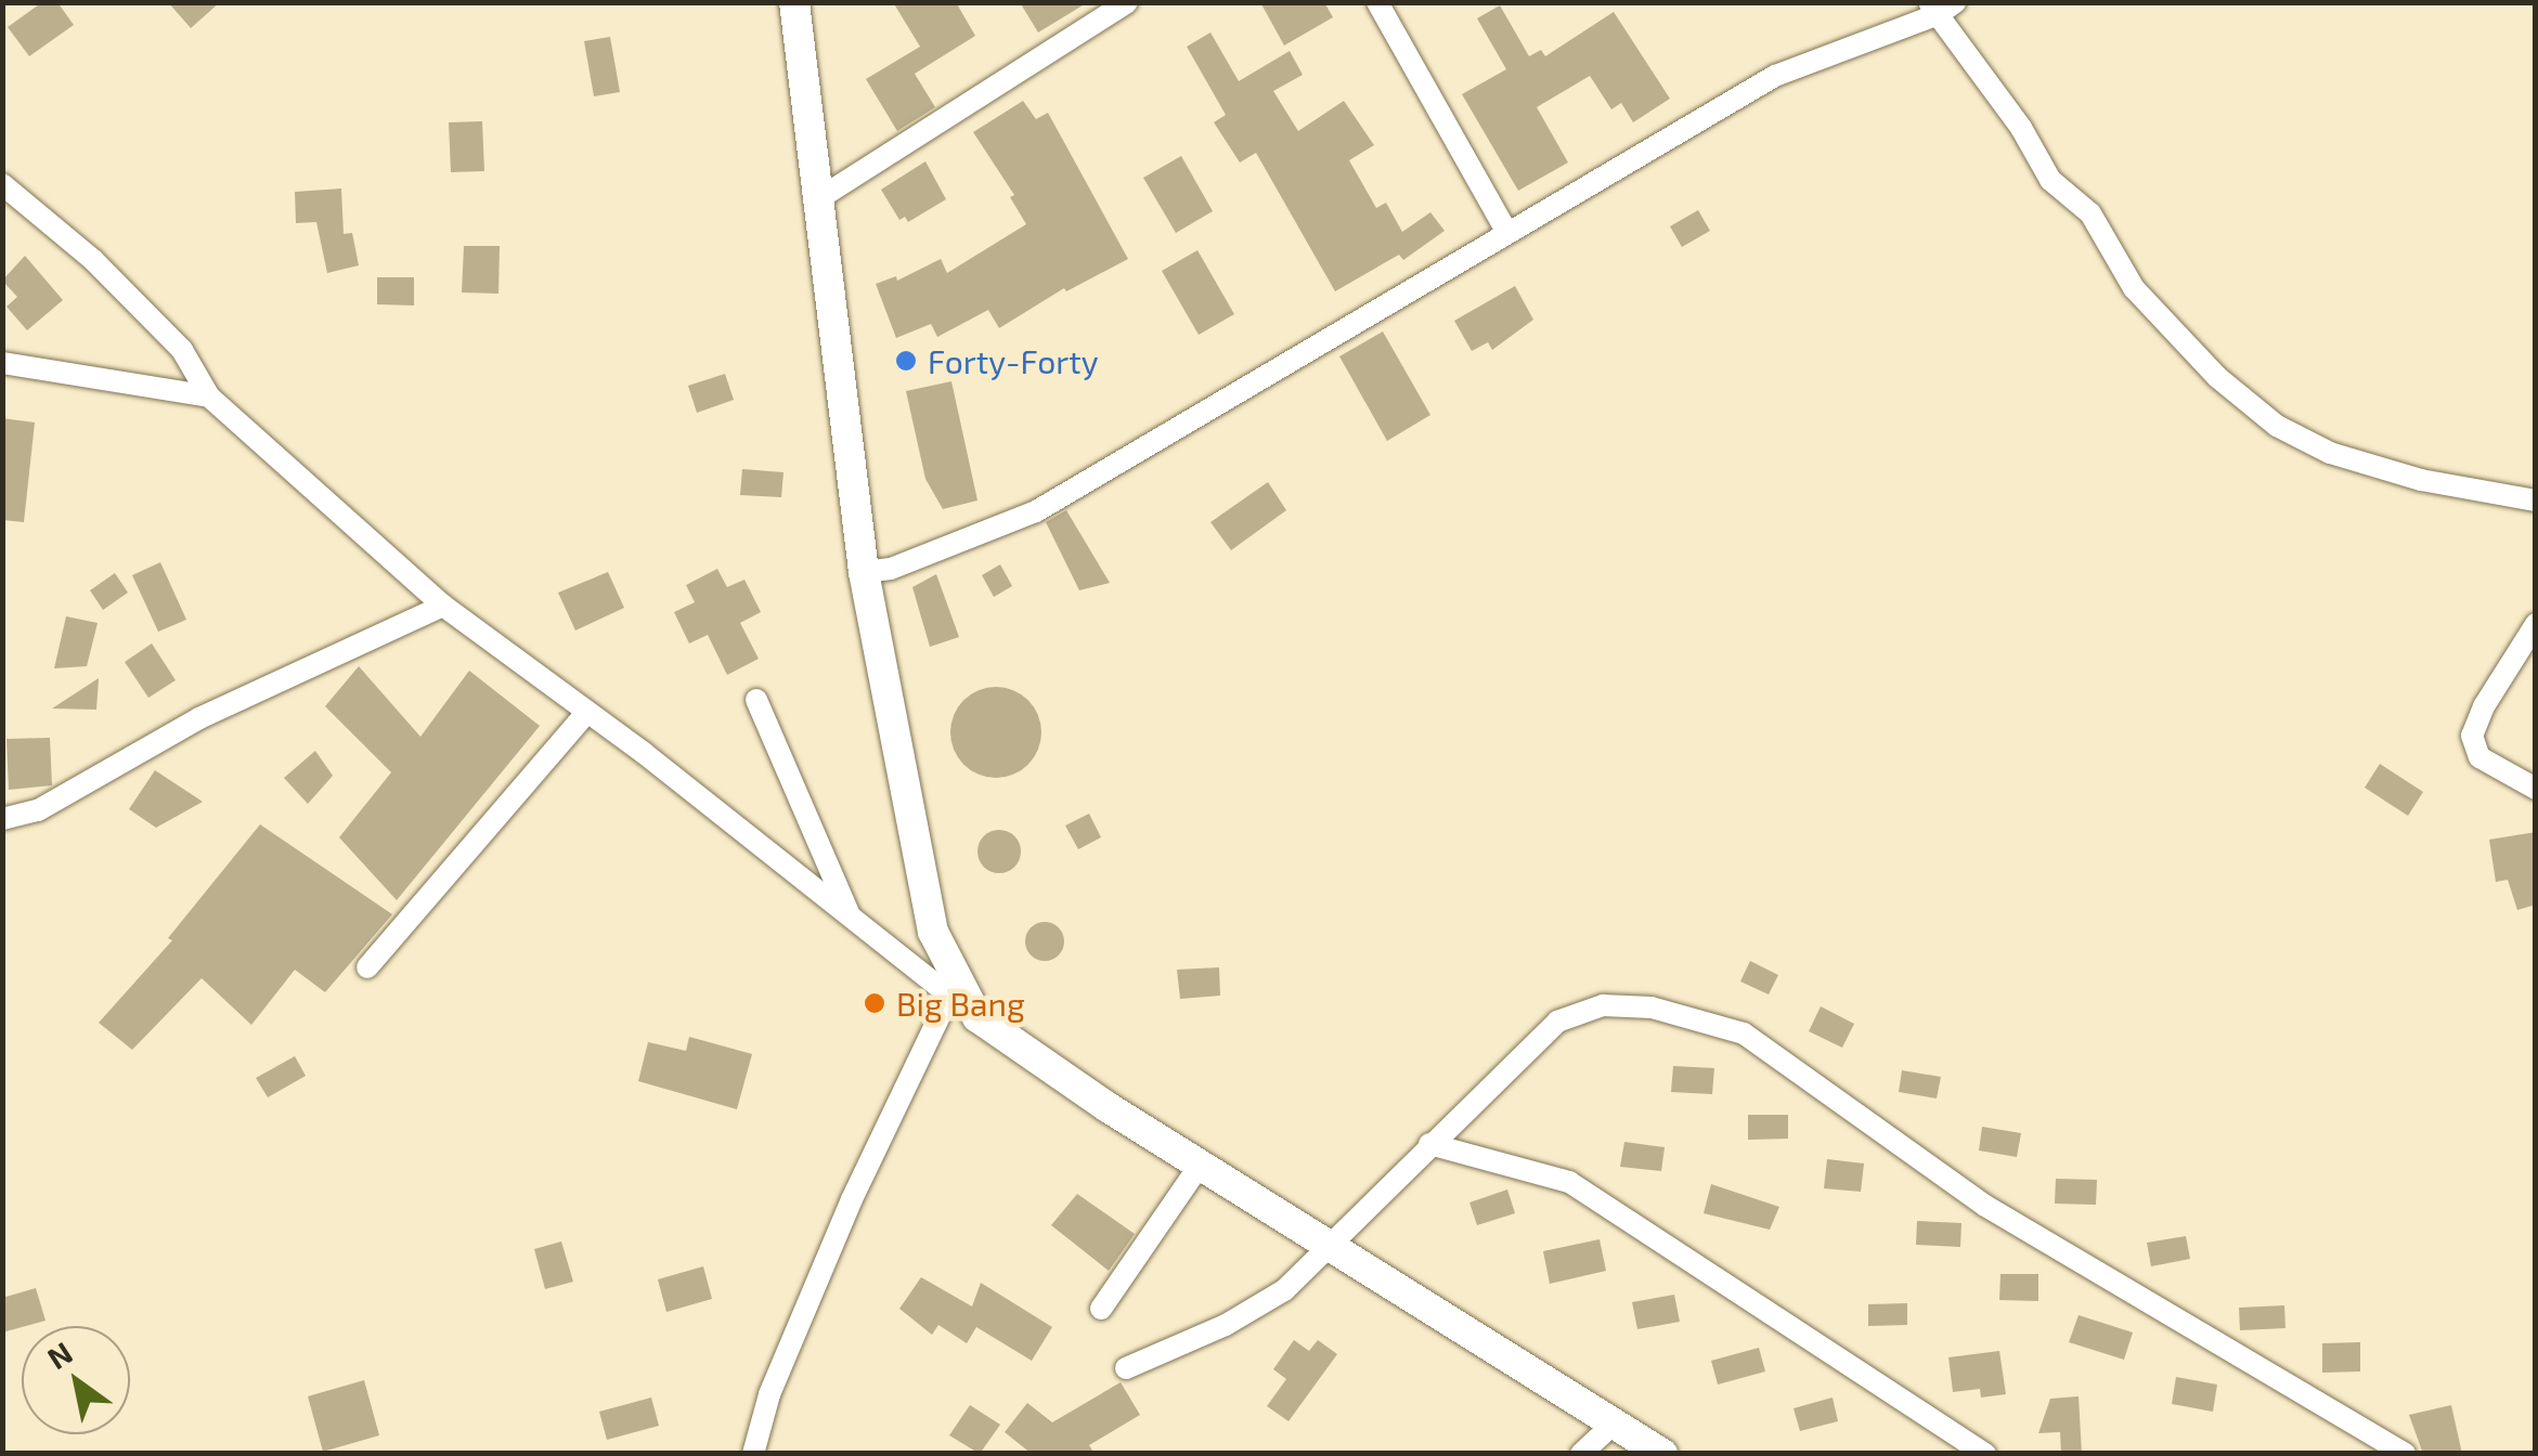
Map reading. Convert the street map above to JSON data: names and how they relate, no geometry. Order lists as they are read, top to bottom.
{
  "places": ["Forty-Forty", "Big Bang"],
  "north": "top left"
}
